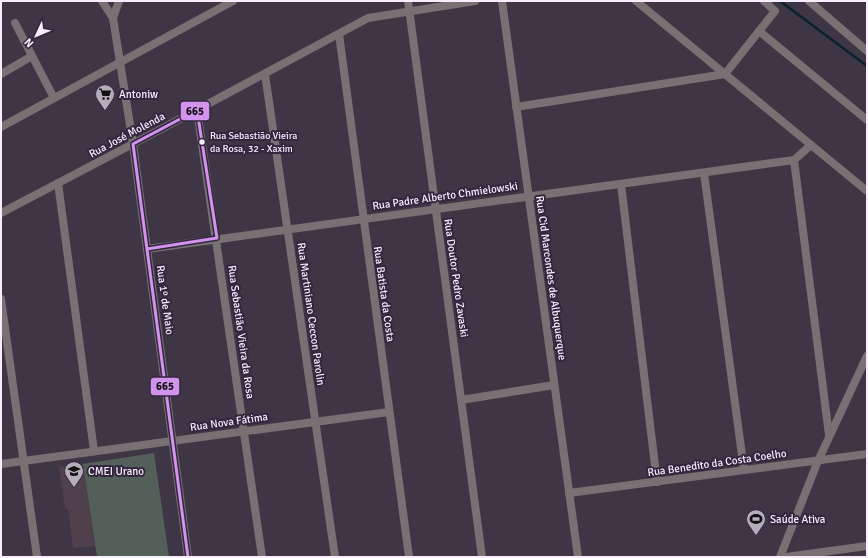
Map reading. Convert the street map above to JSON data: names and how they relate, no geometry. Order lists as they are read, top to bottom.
{
  "streets": {
    "street": [
      "Rua José Molenda",
      "Rua Padre Alberto Chmielowski",
      "Rua Doutor Pedro Zavaski",
      "Rua Cid Marcondes de Albuquerque",
      "Rua Batista da Costa",
      "Rua 1º de Maio",
      "Rua Martiniano Ceccon Parolin",
      "Rua Sebastião Vieira da Rosa",
      "Rua Nova Fátima",
      "Rua Benedito da Costa Coelho"
    ]
  },
  "crossings": [
    ["Rua José Molenda", "Rua Doutor Pedro Zavaski"],
    ["Rua José Molenda", "Rua Batista da Costa"],
    ["Rua José Molenda", "Rua 1º de Maio"],
    ["Rua José Molenda", "Rua Martiniano Ceccon Parolin"],
    ["Rua José Molenda", "Rua Sebastião Vieira da Rosa"],
    ["Rua Padre Alberto Chmielowski", "Rua Doutor Pedro Zavaski"],
    ["Rua Padre Alberto Chmielowski", "Rua Cid Marcondes de Albuquerque"],
    ["Rua Padre Alberto Chmielowski", "Rua Batista da Costa"],
    ["Rua Padre Alberto Chmielowski", "Rua 1º de Maio"],
    ["Rua Padre Alberto Chmielowski", "Rua Martiniano Ceccon Parolin"],
    ["Rua Padre Alberto Chmielowski", "Rua Sebastião Vieira da Rosa"],
    ["Rua Cid Marcondes de Albuquerque", "Rua Benedito da Costa Coelho"],
    ["Rua Batista da Costa", "Rua Nova Fátima"],
    ["Rua 1º de Maio", "Rua Nova Fátima"],
    ["Rua Martiniano Ceccon Parolin", "Rua Nova Fátima"],
    ["Rua Sebastião Vieira da Rosa", "Rua Nova Fátima"]
  ],
  "places": {
    "supermarket": ["Antoniw"],
    "other": ["Rua Sebastião Vieira da Rosa, 32 - Xaxim"],
    "school or university": ["CMEI Urano"],
    "sports": ["Saúde Ativa"]
  },
  "lines": ["transit line 665"],
  "north": "bottom left"
}
